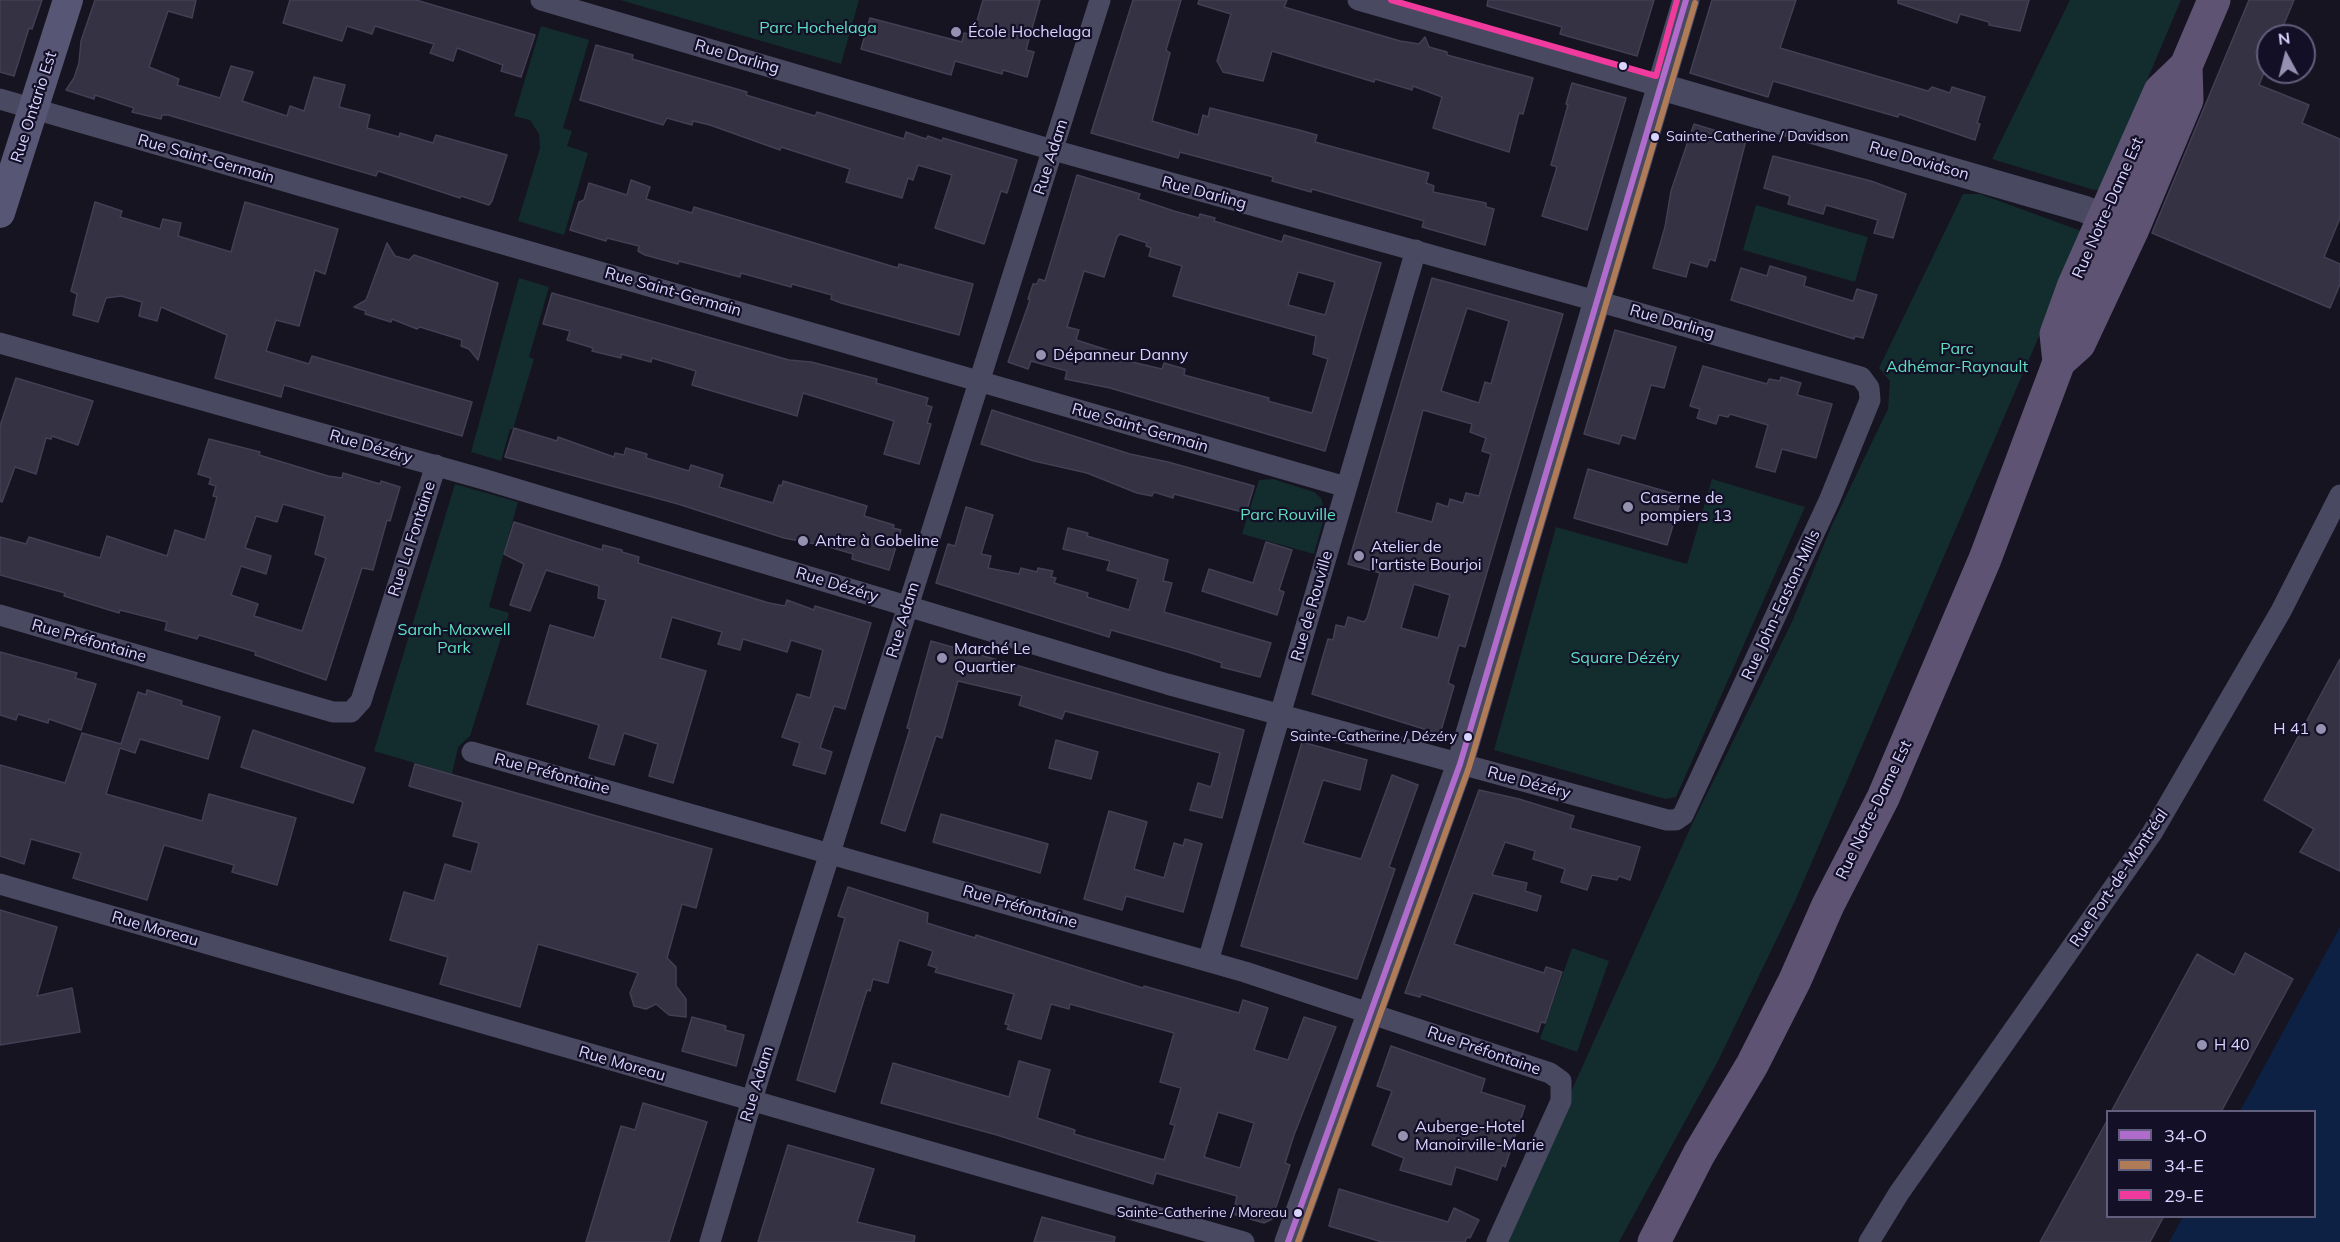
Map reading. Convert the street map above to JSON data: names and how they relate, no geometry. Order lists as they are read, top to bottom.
{
  "streets": {
    "main road": ["Rue Ontario Est", "Rue Notre-Dame Est"],
    "street": [
      "Rue Darling",
      "Rue Adam",
      "Rue Saint-Germain",
      "Rue Davidson",
      "Rue Dézéry",
      "Rue La Fontaine",
      "Rue John-Easton-Mills",
      "Rue de Rouville",
      "Rue Préfontaine",
      "Rue Port-de-Montréal",
      "Rue Moreau"
    ]
  },
  "crossings": [
    ["Rue Darling", "Rue Adam"],
    ["Rue Darling", "Rue John-Easton-Mills"],
    ["Rue Darling", "Rue de Rouville"],
    ["Rue Ontario Est", "Rue Saint-Germain"],
    ["Rue Adam", "Rue Saint-Germain"],
    ["Rue Adam", "Rue Dézéry"],
    ["Rue Adam", "Rue Préfontaine"],
    ["Rue Adam", "Rue Moreau"],
    ["Rue Saint-Germain", "Rue de Rouville"],
    ["Rue Davidson", "Rue Notre-Dame Est"],
    ["Rue Dézéry", "Rue La Fontaine"],
    ["Rue Dézéry", "Rue John-Easton-Mills"],
    ["Rue Dézéry", "Rue de Rouville"],
    ["Rue La Fontaine", "Rue Préfontaine"],
    ["Rue de Rouville", "Rue Préfontaine"]
  ],
  "parks": [
    "Parc Hochelaga",
    "Parc Adhémar-Raynault",
    "Parc Rouville",
    "Sarah-Maxwell Park",
    "Square Dézéry"
  ],
  "places": [
    "École Hochelaga",
    "Sainte-Catherine / Davidson",
    "Dépanneur Danny",
    "Caserne de pompiers 13",
    "Antre à Gobeline",
    "Atelier de l'artiste Bourjoi",
    "Marché Le Quartier",
    "H 41",
    "Sainte-Catherine / Dézéry",
    "H 40",
    "Auberge-Hotel Manoirville-Marie",
    "Sainte-Catherine / Moreau"
  ],
  "lines": ["transit line 34-O", "transit line 29-E", "transit line 34-E"],
  "legend": ["34-O", "34-E", "29-E"],
  "north": "top"
}
